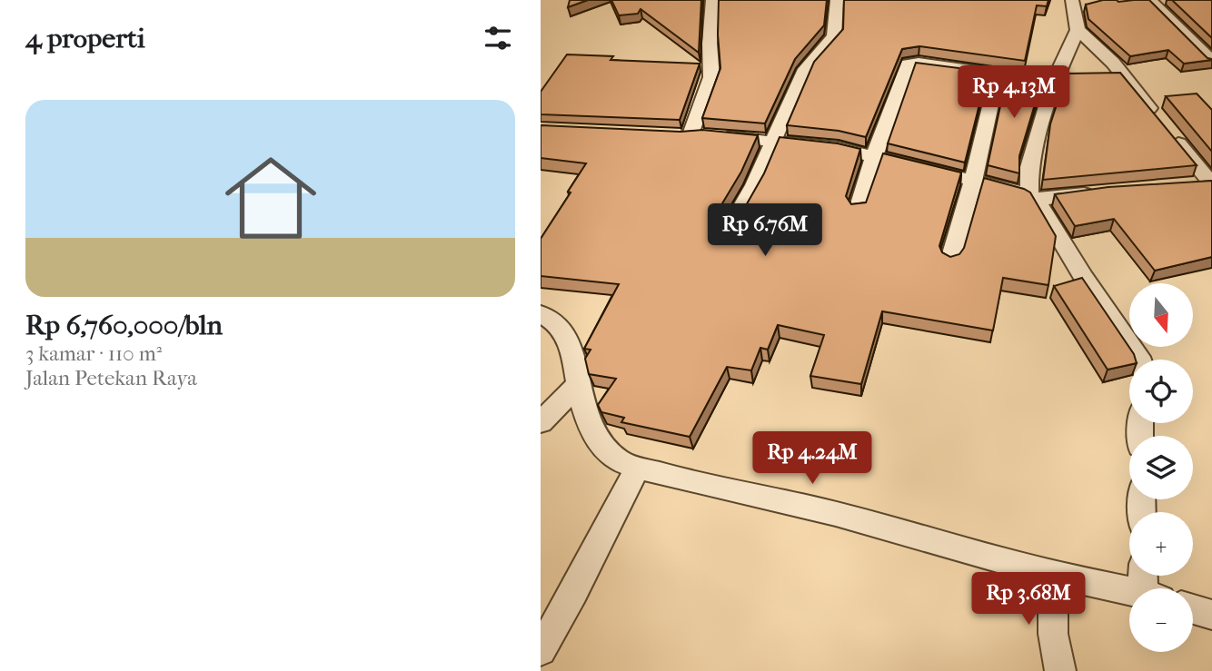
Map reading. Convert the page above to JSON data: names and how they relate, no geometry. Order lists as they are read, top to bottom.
{
  "north": "bottom",
  "page": {
    "heading": "4 properti",
    "price": [
      "Rp 4.13M",
      "Rp 6.76M",
      "Rp 4.24M",
      "Rp 3.68M"
    ],
    "list": [
      {
        "name": "Rp 6,760,000/bln",
        "note": "3 kamar · 110 m² · Jalan Petekan Raya"
      }
    ],
    "map_buttons": ["+", "−"]
  }
}
